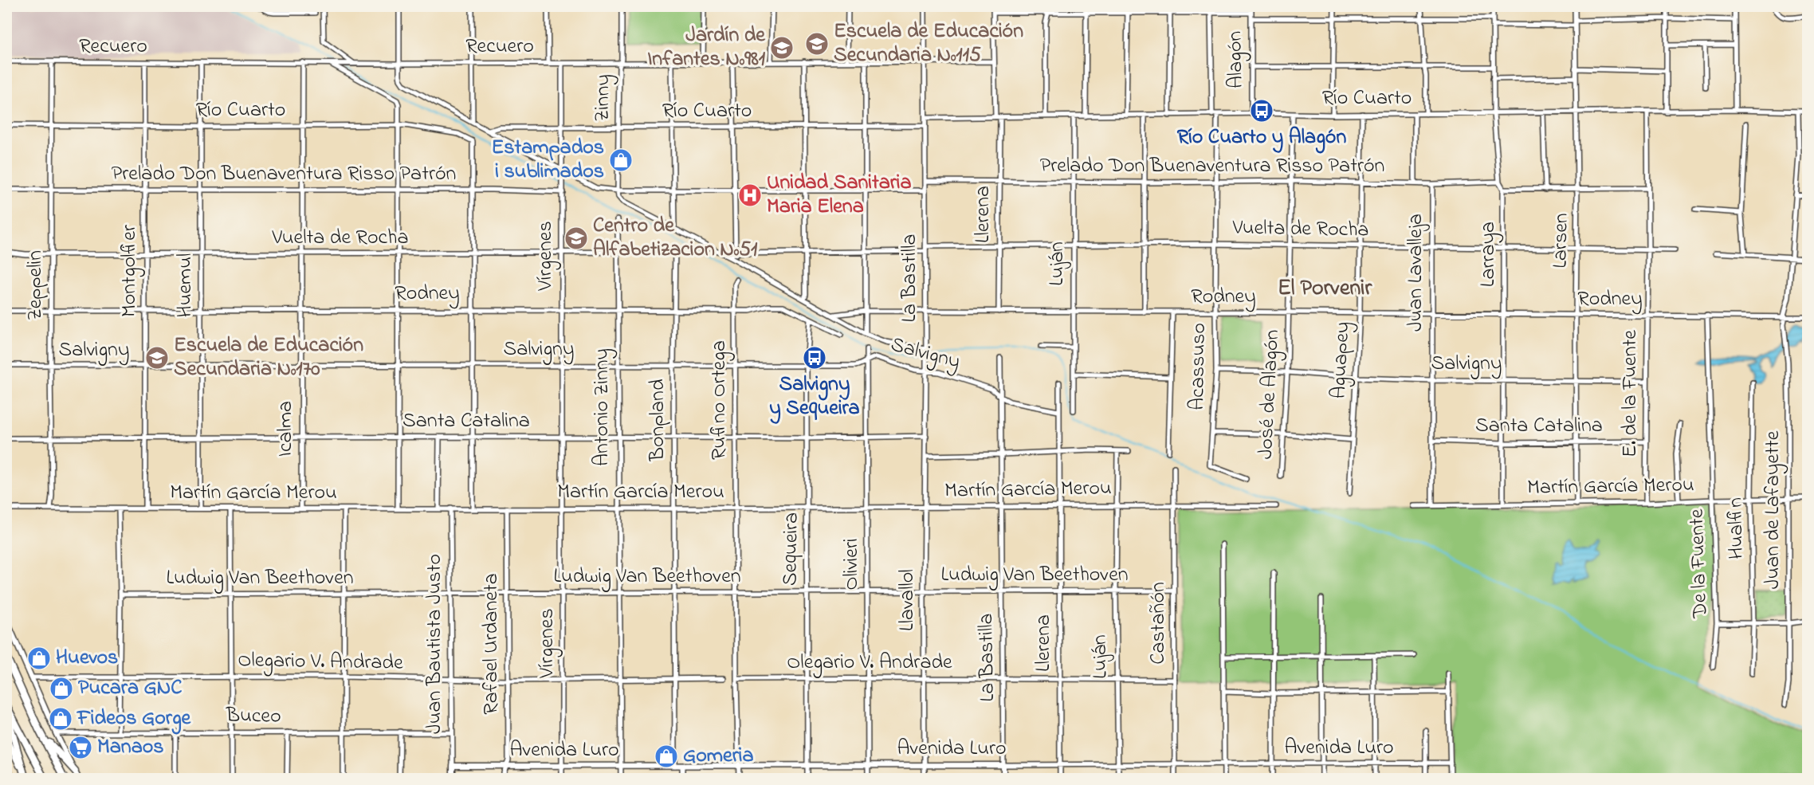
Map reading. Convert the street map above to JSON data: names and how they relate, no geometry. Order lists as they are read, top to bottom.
{
  "streets": {
    "street": [
      "Recuero",
      "Alagón",
      "Zinny",
      "Río Cuarto",
      "Prelado Don Buenaventura Risso Patrón",
      "Llerena",
      "Vuelta de Rocha",
      "Larsen",
      "Larraya",
      "Vírgenes",
      "Luján",
      "Montgolfier",
      "Juan Lavalleja",
      "La Bastilla",
      "Zeppelin",
      "Huemul",
      "Rodney",
      "Salvigny",
      "Aguapey",
      "Acassuso",
      "E. de la Fuente",
      "José de Alagón",
      "Rufino Ortega",
      "Antonio Zinny",
      "Bonpland",
      "Santa Catalina",
      "Icalma",
      "Martín García Merou",
      "Juan de Lafayette",
      "Hualfin",
      "Sequeira",
      "De la Fuente",
      "Olivieri",
      "Ludwig Van Beethoven",
      "Llavallol",
      "Castañón",
      "Juan Bautista Justo",
      "Rafael Urdaneta",
      "Olegario V. Andrade",
      "Buceo",
      "Avenida Luro"
    ]
  },
  "crossings": [
    ["Recuero", "Zinny"],
    ["Recuero", "Llerena"],
    ["Recuero", "Montgolfier"],
    ["Recuero", "La Bastilla"],
    ["Recuero", "Zeppelin"],
    ["Recuero", "Huemul"],
    ["Recuero", "Icalma"],
    ["Alagón", "Río Cuarto"],
    ["Zinny", "Río Cuarto"],
    ["Río Cuarto", "Prelado Don Buenaventura Risso Patrón"],
    ["Río Cuarto", "Llerena"],
    ["Río Cuarto", "Larsen"],
    ["Río Cuarto", "Larraya"],
    ["Río Cuarto", "Luján"],
    ["Río Cuarto", "Montgolfier"],
    ["Río Cuarto", "La Bastilla"],
    ["Río Cuarto", "Zeppelin"],
    ["Río Cuarto", "Huemul"],
    ["Río Cuarto", "Aguapey"],
    ["Río Cuarto", "Acassuso"],
    ["Río Cuarto", "E. de la Fuente"],
    ["Río Cuarto", "José de Alagón"],
    ["Río Cuarto", "Icalma"],
    ["Río Cuarto", "Juan de Lafayette"],
    ["Prelado Don Buenaventura Risso Patrón", "Llerena"],
    ["Prelado Don Buenaventura Risso Patrón", "Larraya"],
    ["Prelado Don Buenaventura Risso Patrón", "Vírgenes"],
    ["Prelado Don Buenaventura Risso Patrón", "Luján"],
    ["Prelado Don Buenaventura Risso Patrón", "Montgolfier"],
    ["Prelado Don Buenaventura Risso Patrón", "Juan Lavalleja"],
    ["Prelado Don Buenaventura Risso Patrón", "La Bastilla"],
    ["Prelado Don Buenaventura Risso Patrón", "Zeppelin"],
    ["Prelado Don Buenaventura Risso Patrón", "Huemul"],
    ["Prelado Don Buenaventura Risso Patrón", "Aguapey"],
    ["Prelado Don Buenaventura Risso Patrón", "Acassuso"],
    ["Prelado Don Buenaventura Risso Patrón", "José de Alagón"],
    ["Prelado Don Buenaventura Risso Patrón", "Icalma"],
    ["Llerena", "Vuelta de Rocha"],
    ["Llerena", "Rodney"],
    ["Llerena", "Martín García Merou"],
    ["Llerena", "Ludwig Van Beethoven"],
    ["Llerena", "Olegario V. Andrade"],
    ["Llerena", "Avenida Luro"],
    ["Vuelta de Rocha", "Larsen"],
    ["Vuelta de Rocha", "Larraya"],
    ["Vuelta de Rocha", "Vírgenes"],
    ["Vuelta de Rocha", "Luján"],
    ["Vuelta de Rocha", "Montgolfier"],
    ["Vuelta de Rocha", "Juan Lavalleja"],
    ["Vuelta de Rocha", "La Bastilla"],
    ["Vuelta de Rocha", "Zeppelin"],
    ["Vuelta de Rocha", "Huemul"],
    ["Vuelta de Rocha", "Aguapey"],
    ["Vuelta de Rocha", "Acassuso"],
    ["Vuelta de Rocha", "E. de la Fuente"],
    ["Vuelta de Rocha", "José de Alagón"],
    ["Vuelta de Rocha", "Antonio Zinny"],
    ["Vuelta de Rocha", "Bonpland"],
    ["Vuelta de Rocha", "Icalma"],
    ["Larsen", "Rodney"],
    ["Larsen", "Salvigny"],
    ["Larsen", "Santa Catalina"],
    ["Larsen", "Martín García Merou"],
    ["Larraya", "Rodney"],
    ["Larraya", "Salvigny"],
    ["Larraya", "Santa Catalina"],
    ["Larraya", "Martín García Merou"],
    ["Vírgenes", "Rodney"],
    ["Vírgenes", "Salvigny"],
    ["Vírgenes", "Santa Catalina"],
    ["Vírgenes", "Martín García Merou"],
    ["Vírgenes", "Ludwig Van Beethoven"],
    ["Vírgenes", "Olegario V. Andrade"],
    ["Vírgenes", "Avenida Luro"],
    ["Luján", "Rodney"],
    ["Luján", "Martín García Merou"],
    ["Luján", "Ludwig Van Beethoven"],
    ["Luján", "Olegario V. Andrade"],
    ["Luján", "Avenida Luro"],
    ["Montgolfier", "Rodney"],
    ["Montgolfier", "Salvigny"],
    ["Montgolfier", "Santa Catalina"],
    ["Montgolfier", "Martín García Merou"],
    ["Juan Lavalleja", "Rodney"],
    ["Juan Lavalleja", "Salvigny"],
    ["Juan Lavalleja", "Santa Catalina"],
    ["Juan Lavalleja", "Martín García Merou"],
    ["La Bastilla", "Rodney"],
    ["La Bastilla", "Salvigny"],
    ["La Bastilla", "Martín García Merou"],
    ["La Bastilla", "Ludwig Van Beethoven"],
    ["La Bastilla", "Olegario V. Andrade"],
    ["La Bastilla", "Avenida Luro"],
    ["Zeppelin", "Rodney"],
    ["Zeppelin", "Salvigny"],
    ["Zeppelin", "Santa Catalina"],
    ["Zeppelin", "Martín García Merou"],
    ["Huemul", "Rodney"],
    ["Huemul", "Salvigny"],
    ["Huemul", "Santa Catalina"],
    ["Huemul", "Martín García Merou"],
    ["Rodney", "Aguapey"],
    ["Rodney", "Acassuso"],
    ["Rodney", "E. de la Fuente"],
    ["Rodney", "José de Alagón"],
    ["Rodney", "Rufino Ortega"],
    ["Rodney", "Antonio Zinny"],
    ["Rodney", "Bonpland"],
    ["Rodney", "Icalma"],
    ["Rodney", "Juan de Lafayette"],
    ["Rodney", "Sequeira"],
    ["Rodney", "De la Fuente"],
    ["Salvigny", "Aguapey"],
    ["Salvigny", "Acassuso"],
    ["Salvigny", "E. de la Fuente"],
    ["Salvigny", "José de Alagón"],
    ["Salvigny", "Rufino Ortega"],
    ["Salvigny", "Antonio Zinny"],
    ["Salvigny", "Bonpland"],
    ["Salvigny", "Icalma"],
    ["Salvigny", "Sequeira"],
    ["Salvigny", "Olivieri"],
    ["E. de la Fuente", "Santa Catalina"],
    ["E. de la Fuente", "Martín García Merou"],
    ["Rufino Ortega", "Santa Catalina"],
    ["Rufino Ortega", "Martín García Merou"],
    ["Rufino Ortega", "Ludwig Van Beethoven"],
    ["Rufino Ortega", "Olegario V. Andrade"],
    ["Rufino Ortega", "Avenida Luro"],
    ["Antonio Zinny", "Santa Catalina"],
    ["Antonio Zinny", "Martín García Merou"],
    ["Antonio Zinny", "Ludwig Van Beethoven"],
    ["Antonio Zinny", "Olegario V. Andrade"],
    ["Antonio Zinny", "Avenida Luro"],
    ["Bonpland", "Santa Catalina"],
    ["Bonpland", "Martín García Merou"],
    ["Bonpland", "Ludwig Van Beethoven"],
    ["Bonpland", "Olegario V. Andrade"],
    ["Bonpland", "Avenida Luro"],
    ["Santa Catalina", "Icalma"],
    ["Santa Catalina", "Sequeira"],
    ["Santa Catalina", "Olivieri"],
    ["Icalma", "Martín García Merou"],
    ["Martín García Merou", "Juan de Lafayette"],
    ["Martín García Merou", "Hualfin"],
    ["Martín García Merou", "Sequeira"],
    ["Martín García Merou", "De la Fuente"],
    ["Martín García Merou", "Olivieri"],
    ["Martín García Merou", "Llavallol"],
    ["Martín García Merou", "Castañón"],
    ["Martín García Merou", "Juan Bautista Justo"],
    ["Martín García Merou", "Rafael Urdaneta"],
    ["Sequeira", "Ludwig Van Beethoven"],
    ["Sequeira", "Olegario V. Andrade"],
    ["Sequeira", "Avenida Luro"],
    ["Olivieri", "Ludwig Van Beethoven"],
    ["Olivieri", "Olegario V. Andrade"],
    ["Olivieri", "Avenida Luro"],
    ["Ludwig Van Beethoven", "Llavallol"],
    ["Ludwig Van Beethoven", "Castañón"],
    ["Ludwig Van Beethoven", "Juan Bautista Justo"],
    ["Ludwig Van Beethoven", "Rafael Urdaneta"],
    ["Llavallol", "Olegario V. Andrade"],
    ["Llavallol", "Avenida Luro"],
    ["Castañón", "Olegario V. Andrade"],
    ["Castañón", "Avenida Luro"],
    ["Juan Bautista Justo", "Olegario V. Andrade"],
    ["Juan Bautista Justo", "Buceo"],
    ["Juan Bautista Justo", "Avenida Luro"],
    ["Rafael Urdaneta", "Olegario V. Andrade"],
    ["Rafael Urdaneta", "Avenida Luro"]
  ],
  "districts": ["El Porvenir"],
  "places": {
    "school or university": [
      "Escuela de Educación Secundaria Nº115",
      "Jardín de Infantes Nº981",
      "Centro de Alfabetizacion Nº51",
      "Escuela de Educación Secundaria Nº170"
    ],
    "bus stop": ["Río Cuarto y Alagón", "Salvigny y Sequeira"],
    "shop": [
      "Estampados i sublimados",
      "Huevos",
      "Pucara GNC",
      "Fideos Gorge",
      "Gomeria"
    ],
    "hospital": ["Unidad Sanitaria Maria Elena"],
    "supermarket": ["Manaos"]
  }
}
